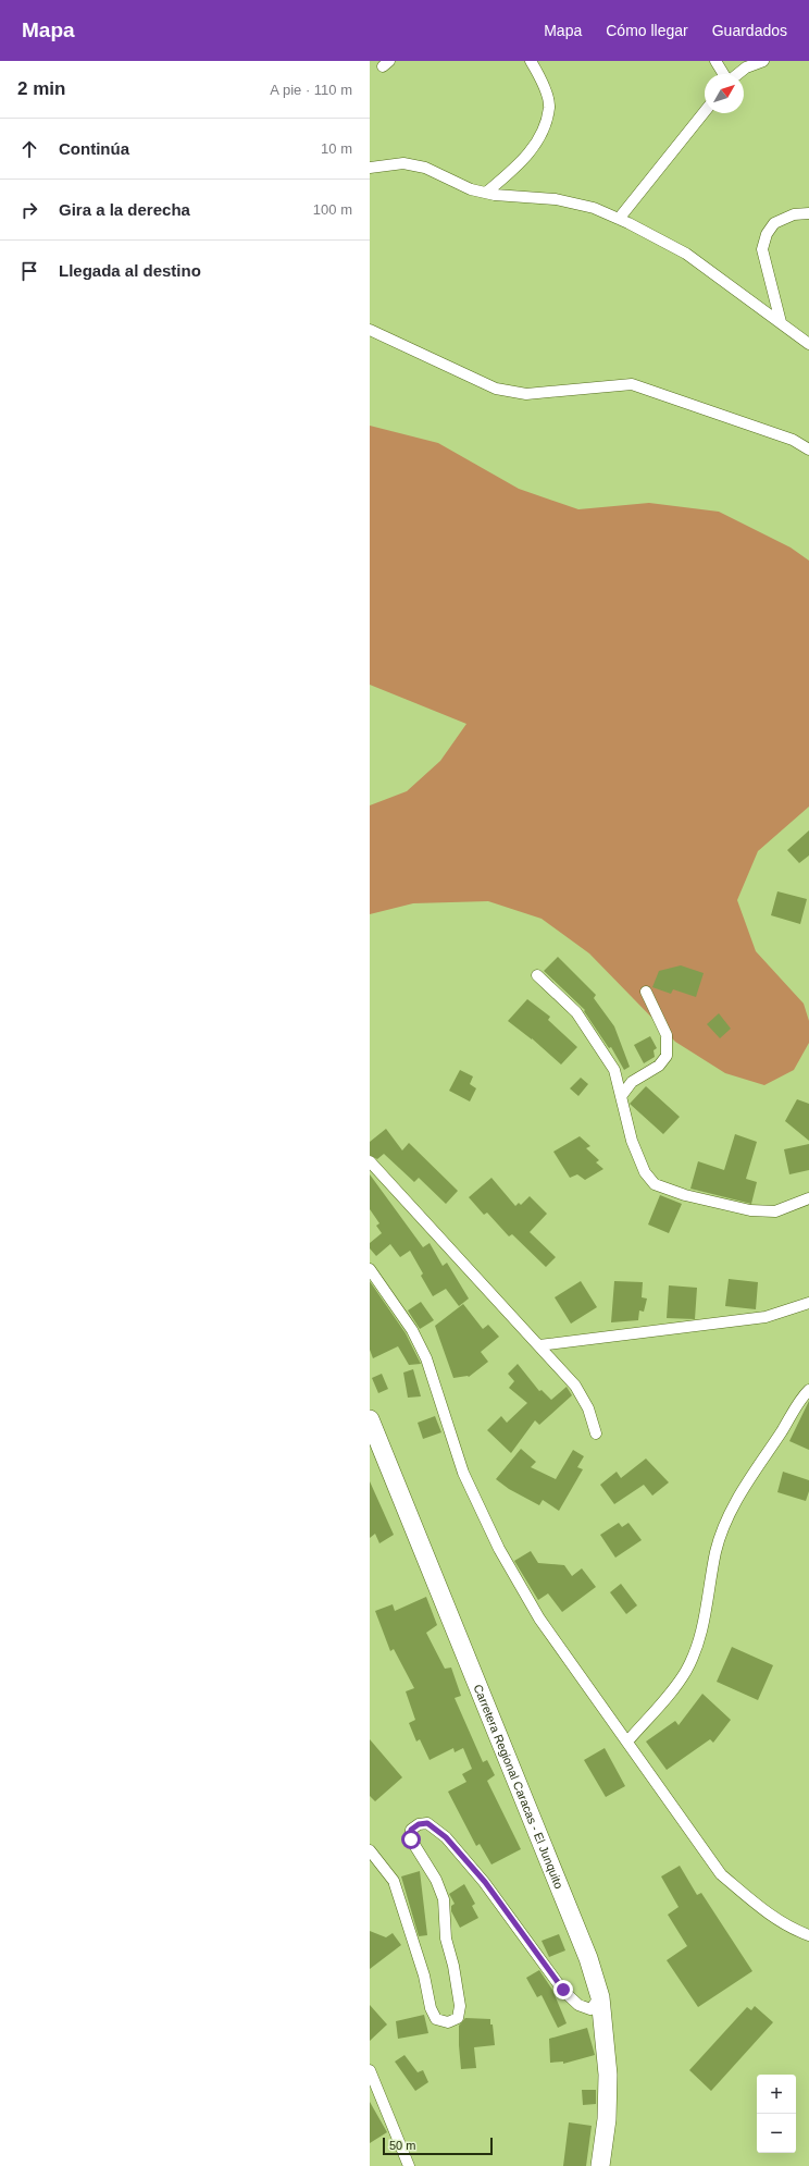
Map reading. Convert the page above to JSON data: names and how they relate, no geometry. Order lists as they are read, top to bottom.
{
  "streets": {
    "main road": ["Carretera Regional Caracas - El Junquito"]
  },
  "scale_bar": "50 m",
  "north": "top right",
  "page": {
    "header": "Mapa",
    "nav": ["Mapa", "Cómo llegar", "Guardados"],
    "heading": ["2 min", "A pie · 110 m"],
    "list": [
      ["Continúa", "10 m"],
      ["Gira a la derecha", "100 m"],
      "Llegada al destino"
    ],
    "map_buttons": ["+", "−"],
    "scale": "50 m"
  }
}
